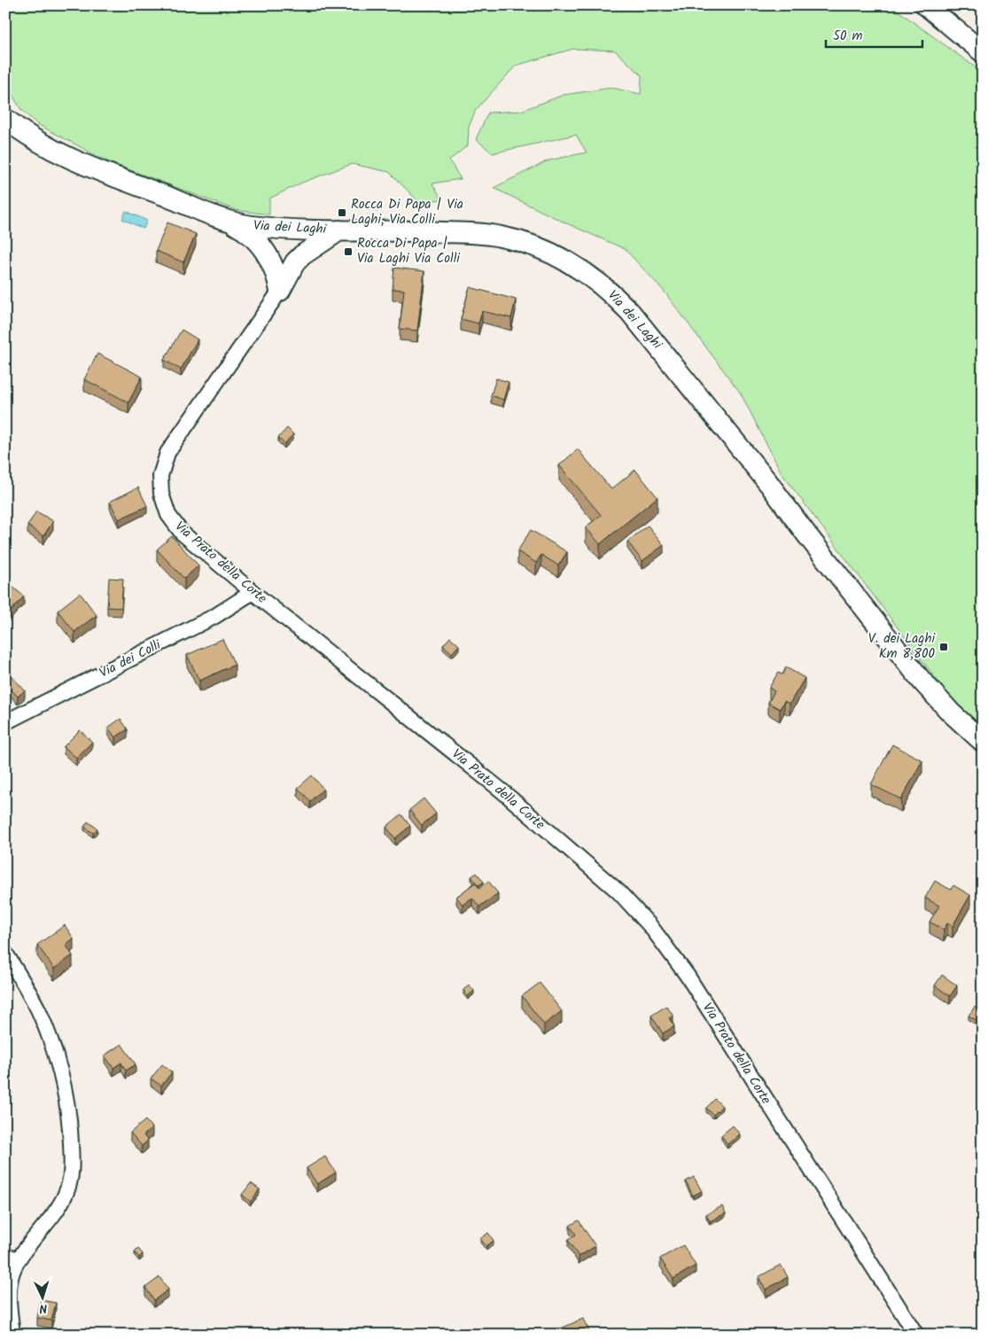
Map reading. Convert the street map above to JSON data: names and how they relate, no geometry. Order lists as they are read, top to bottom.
{
  "streets": {
    "main road": ["Via dei Laghi"],
    "street": ["Via Prato della Corte", "Via dei Colli"]
  },
  "crossings": [
    ["Via Prato della Corte", "Via dei Colli"]
  ],
  "places": {
    "transit": ["Rocca Di Papa | Via Laghi, Via Colli", "Rocca Di Papa | Via Laghi Via Colli", "V. dei Laghi Km 8,800"]
  },
  "scale_bar": "50 m",
  "north": "bottom"
}
